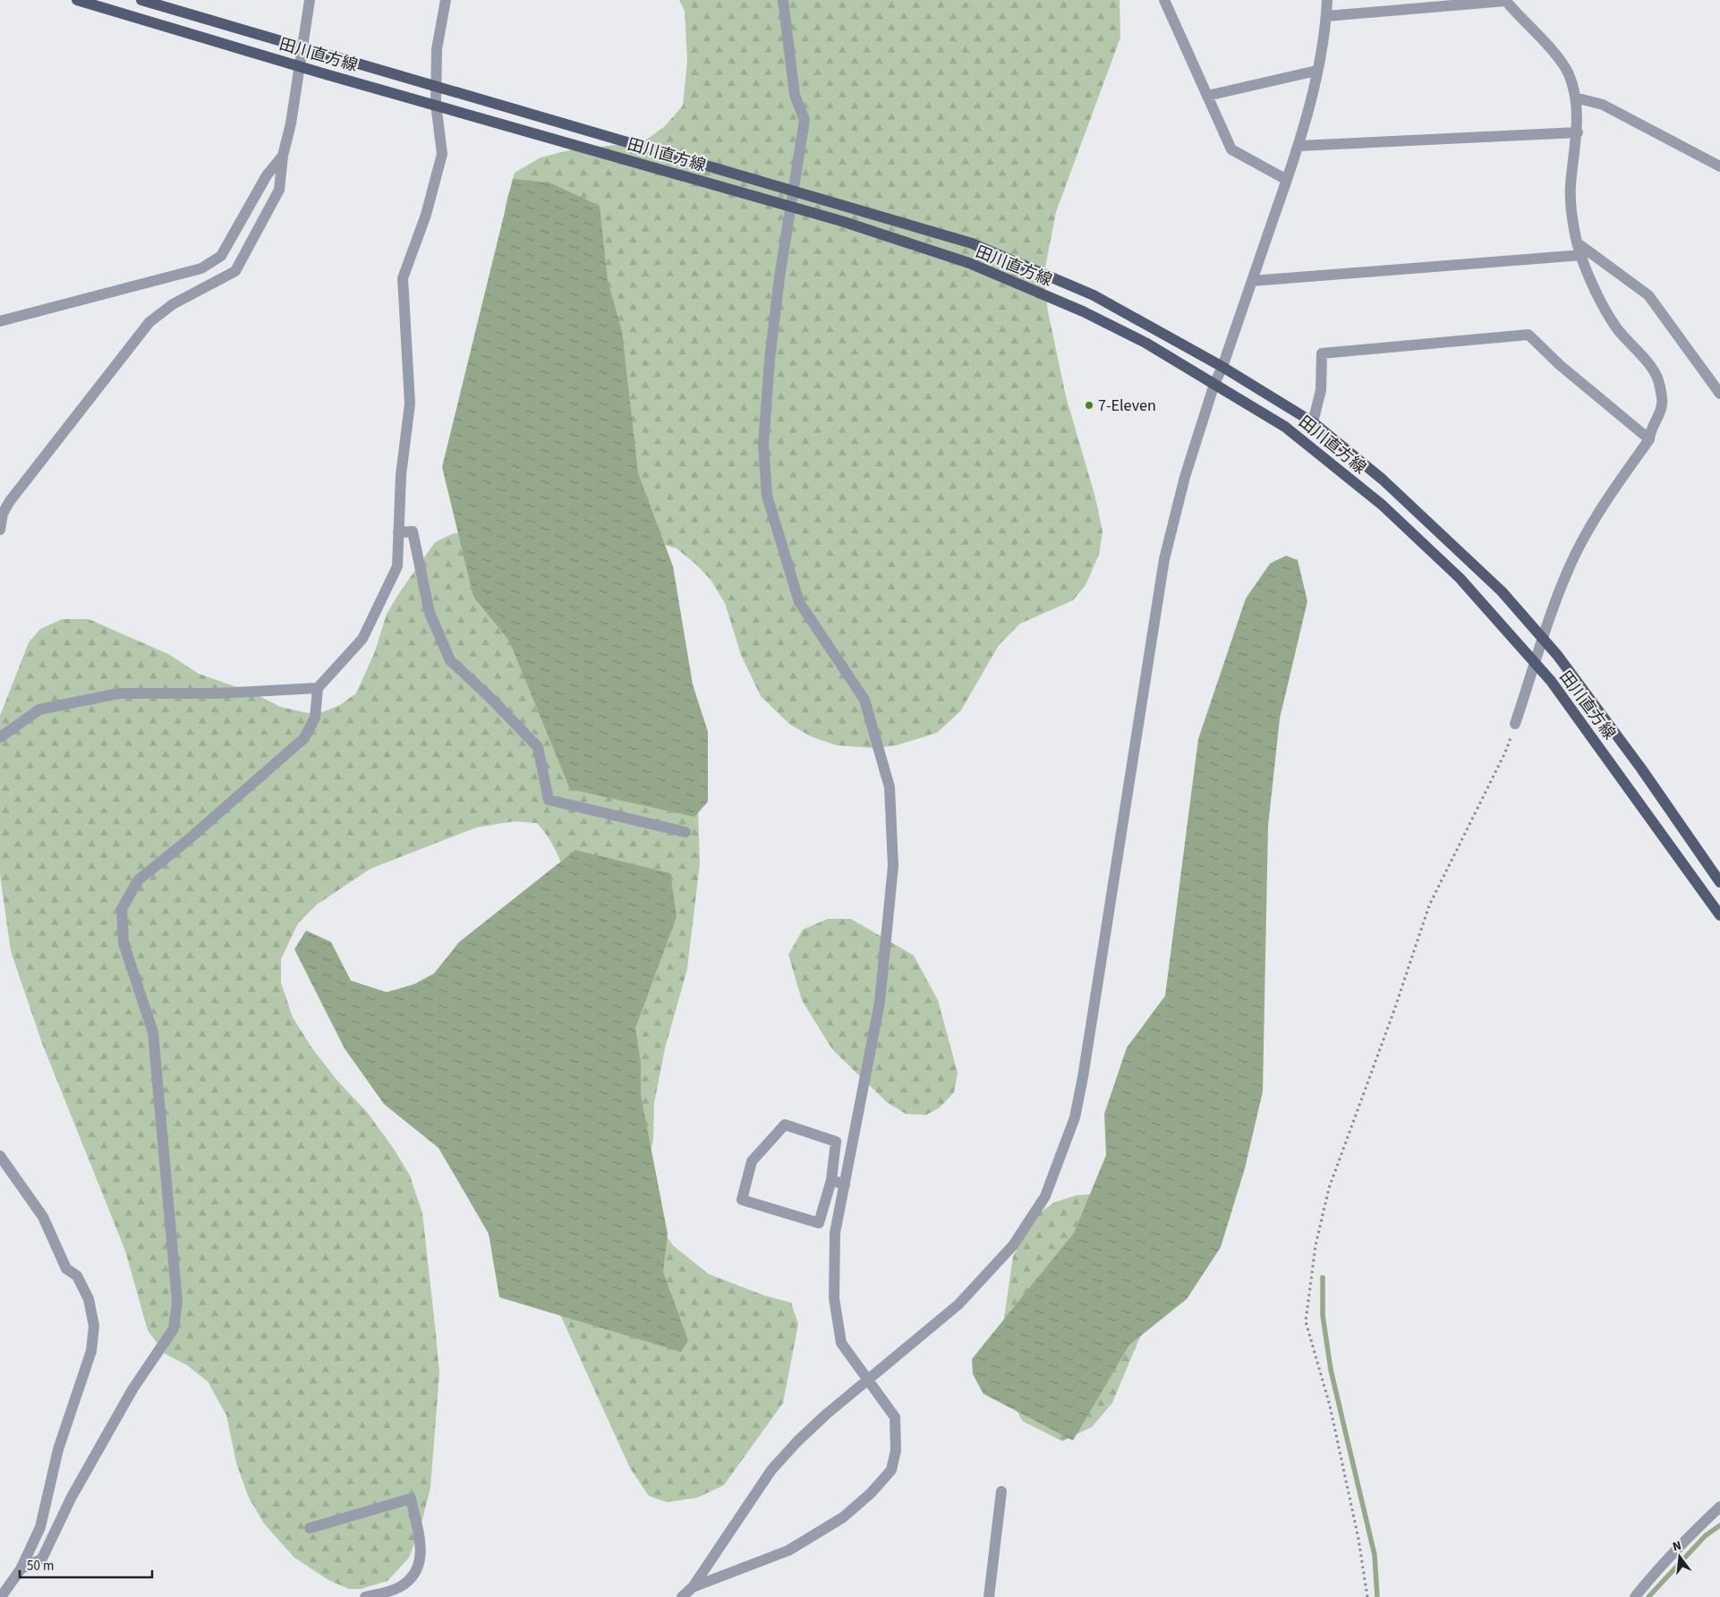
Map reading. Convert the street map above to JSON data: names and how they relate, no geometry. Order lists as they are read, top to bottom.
{
  "streets": {
    "main road": ["田川直方線"]
  },
  "places": ["7-Eleven"],
  "scale_bar": "50 m",
  "north": "top"
}
